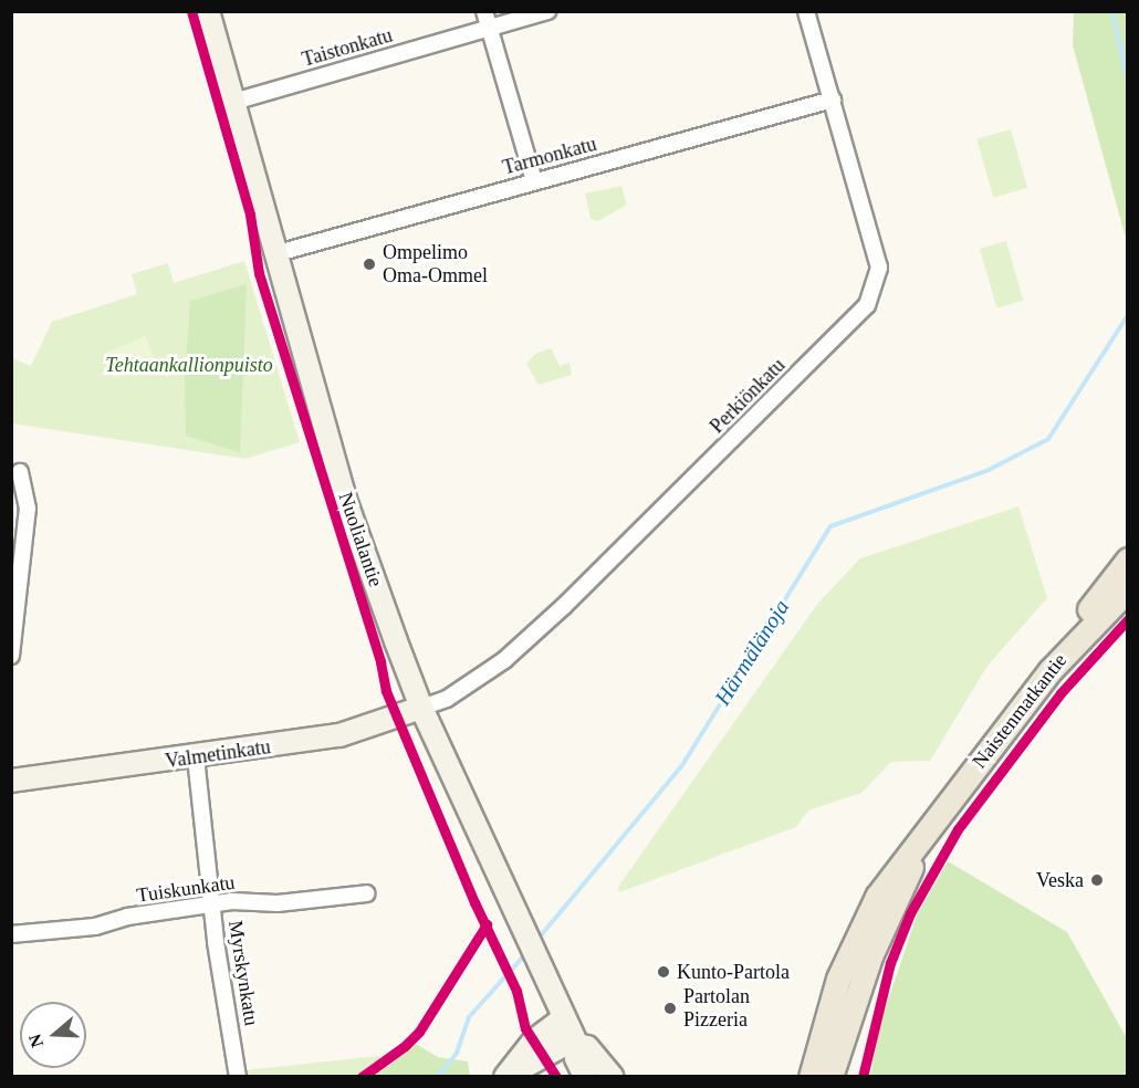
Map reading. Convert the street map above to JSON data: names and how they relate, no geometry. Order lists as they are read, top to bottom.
{
  "streets": {
    "main road": ["Naistenmatkantie"],
    "street": [
      "Taistonkatu",
      "Tarmonkatu",
      "Perkiönkatu",
      "Nuolialantie",
      "Valmetinkatu",
      "Tuiskunkatu",
      "Myrskynkatu"
    ]
  },
  "crossings": [
    ["Taistonkatu", "Nuolialantie"],
    ["Tarmonkatu", "Perkiönkatu"],
    ["Tarmonkatu", "Nuolialantie"],
    ["Perkiönkatu", "Nuolialantie"],
    ["Perkiönkatu", "Valmetinkatu"],
    ["Nuolialantie", "Valmetinkatu"],
    ["Valmetinkatu", "Myrskynkatu"],
    ["Tuiskunkatu", "Myrskynkatu"]
  ],
  "water": ["Härmälänoja"],
  "parks": ["Tehtaankallionpuisto"],
  "places": [
    "Ompelimo Oma-Ommel",
    "Veska",
    "Kunto-Partola",
    "Partolan Pizzeria"
  ],
  "north": "left"
}
